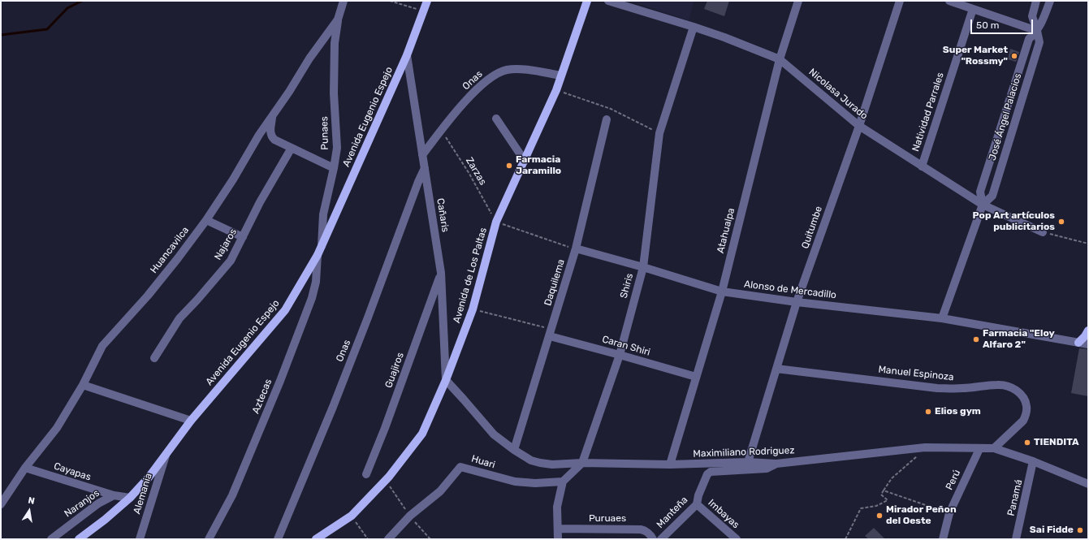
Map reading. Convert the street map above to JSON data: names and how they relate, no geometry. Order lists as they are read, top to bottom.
{
  "streets": {
    "main road": ["Avenida Eugenio Espejo", "Avenida de Los Paltas"],
    "street": [
      "Onas",
      "Nicolasa Jurado",
      "Natividad Parrales",
      "José Ángel Palacios",
      "Punaes",
      "Cañaris",
      "Quitumbe",
      "Atahualpa",
      "Najaros",
      "Huancavilca",
      "Daquilema",
      "Shiris",
      "Alonso de Mercadillo",
      "Caran Shiri",
      "Guajiros",
      "Manuel Espinoza",
      "Aztecas",
      "Maximiliano Rodriguez",
      "Huari",
      "Cayapas",
      "Perú",
      "Alemania",
      "Panamá",
      "Naranjos",
      "Manteña",
      "Imbayas",
      "Puruaes"
    ],
    "path": ["Zarzas"]
  },
  "crossings": [
    ["Onas", "Zarzas"],
    ["Onas", "Cañaris"],
    ["Onas", "Avenida de Los Paltas"],
    ["Nicolasa Jurado", "Natividad Parrales"],
    ["Nicolasa Jurado", "José Ángel Palacios"],
    ["Nicolasa Jurado", "Quitumbe"],
    ["Nicolasa Jurado", "Atahualpa"],
    ["Nicolasa Jurado", "Shiris"],
    ["Avenida Eugenio Espejo", "Punaes"],
    ["Avenida Eugenio Espejo", "Cañaris"],
    ["Avenida Eugenio Espejo", "Aztecas"],
    ["Avenida Eugenio Espejo", "Alemania"],
    ["Avenida Eugenio Espejo", "Naranjos"],
    ["José Ángel Palacios", "Alonso de Mercadillo"],
    ["Punaes", "Huancavilca"],
    ["Zarzas", "Avenida de Los Paltas"],
    ["Cañaris", "Avenida de Los Paltas"],
    ["Cañaris", "Guajiros"],
    ["Cañaris", "Maximiliano Rodriguez"],
    ["Quitumbe", "Alonso de Mercadillo"],
    ["Quitumbe", "Manuel Espinoza"],
    ["Quitumbe", "Maximiliano Rodriguez"],
    ["Atahualpa", "Alonso de Mercadillo"],
    ["Atahualpa", "Caran Shiri"],
    ["Atahualpa", "Maximiliano Rodriguez"],
    ["Huancavilca", "Cayapas"],
    ["Avenida de Los Paltas", "Maximiliano Rodriguez"],
    ["Daquilema", "Alonso de Mercadillo"],
    ["Daquilema", "Caran Shiri"],
    ["Daquilema", "Maximiliano Rodriguez"],
    ["Shiris", "Alonso de Mercadillo"],
    ["Shiris", "Caran Shiri"],
    ["Shiris", "Maximiliano Rodriguez"],
    ["Shiris", "Huari"],
    ["Manuel Espinoza", "Maximiliano Rodriguez"],
    ["Maximiliano Rodriguez", "Perú"],
    ["Maximiliano Rodriguez", "Panamá"],
    ["Maximiliano Rodriguez", "Manteña"],
    ["Cayapas", "Naranjos"],
    ["Manteña", "Imbayas"]
  ],
  "places": [
    "Super Market \"Rossmy\"",
    "Farmacia Jaramillo",
    "Pop Art artículos publicitarios",
    "Farmacia \"Eloy Alfaro 2\"",
    "Elios gym",
    "TIENDITA",
    "Mirador Peñon del Oeste",
    "Sai Fidde"
  ],
  "scale_bar": "50 m",
  "north": "top"
}
